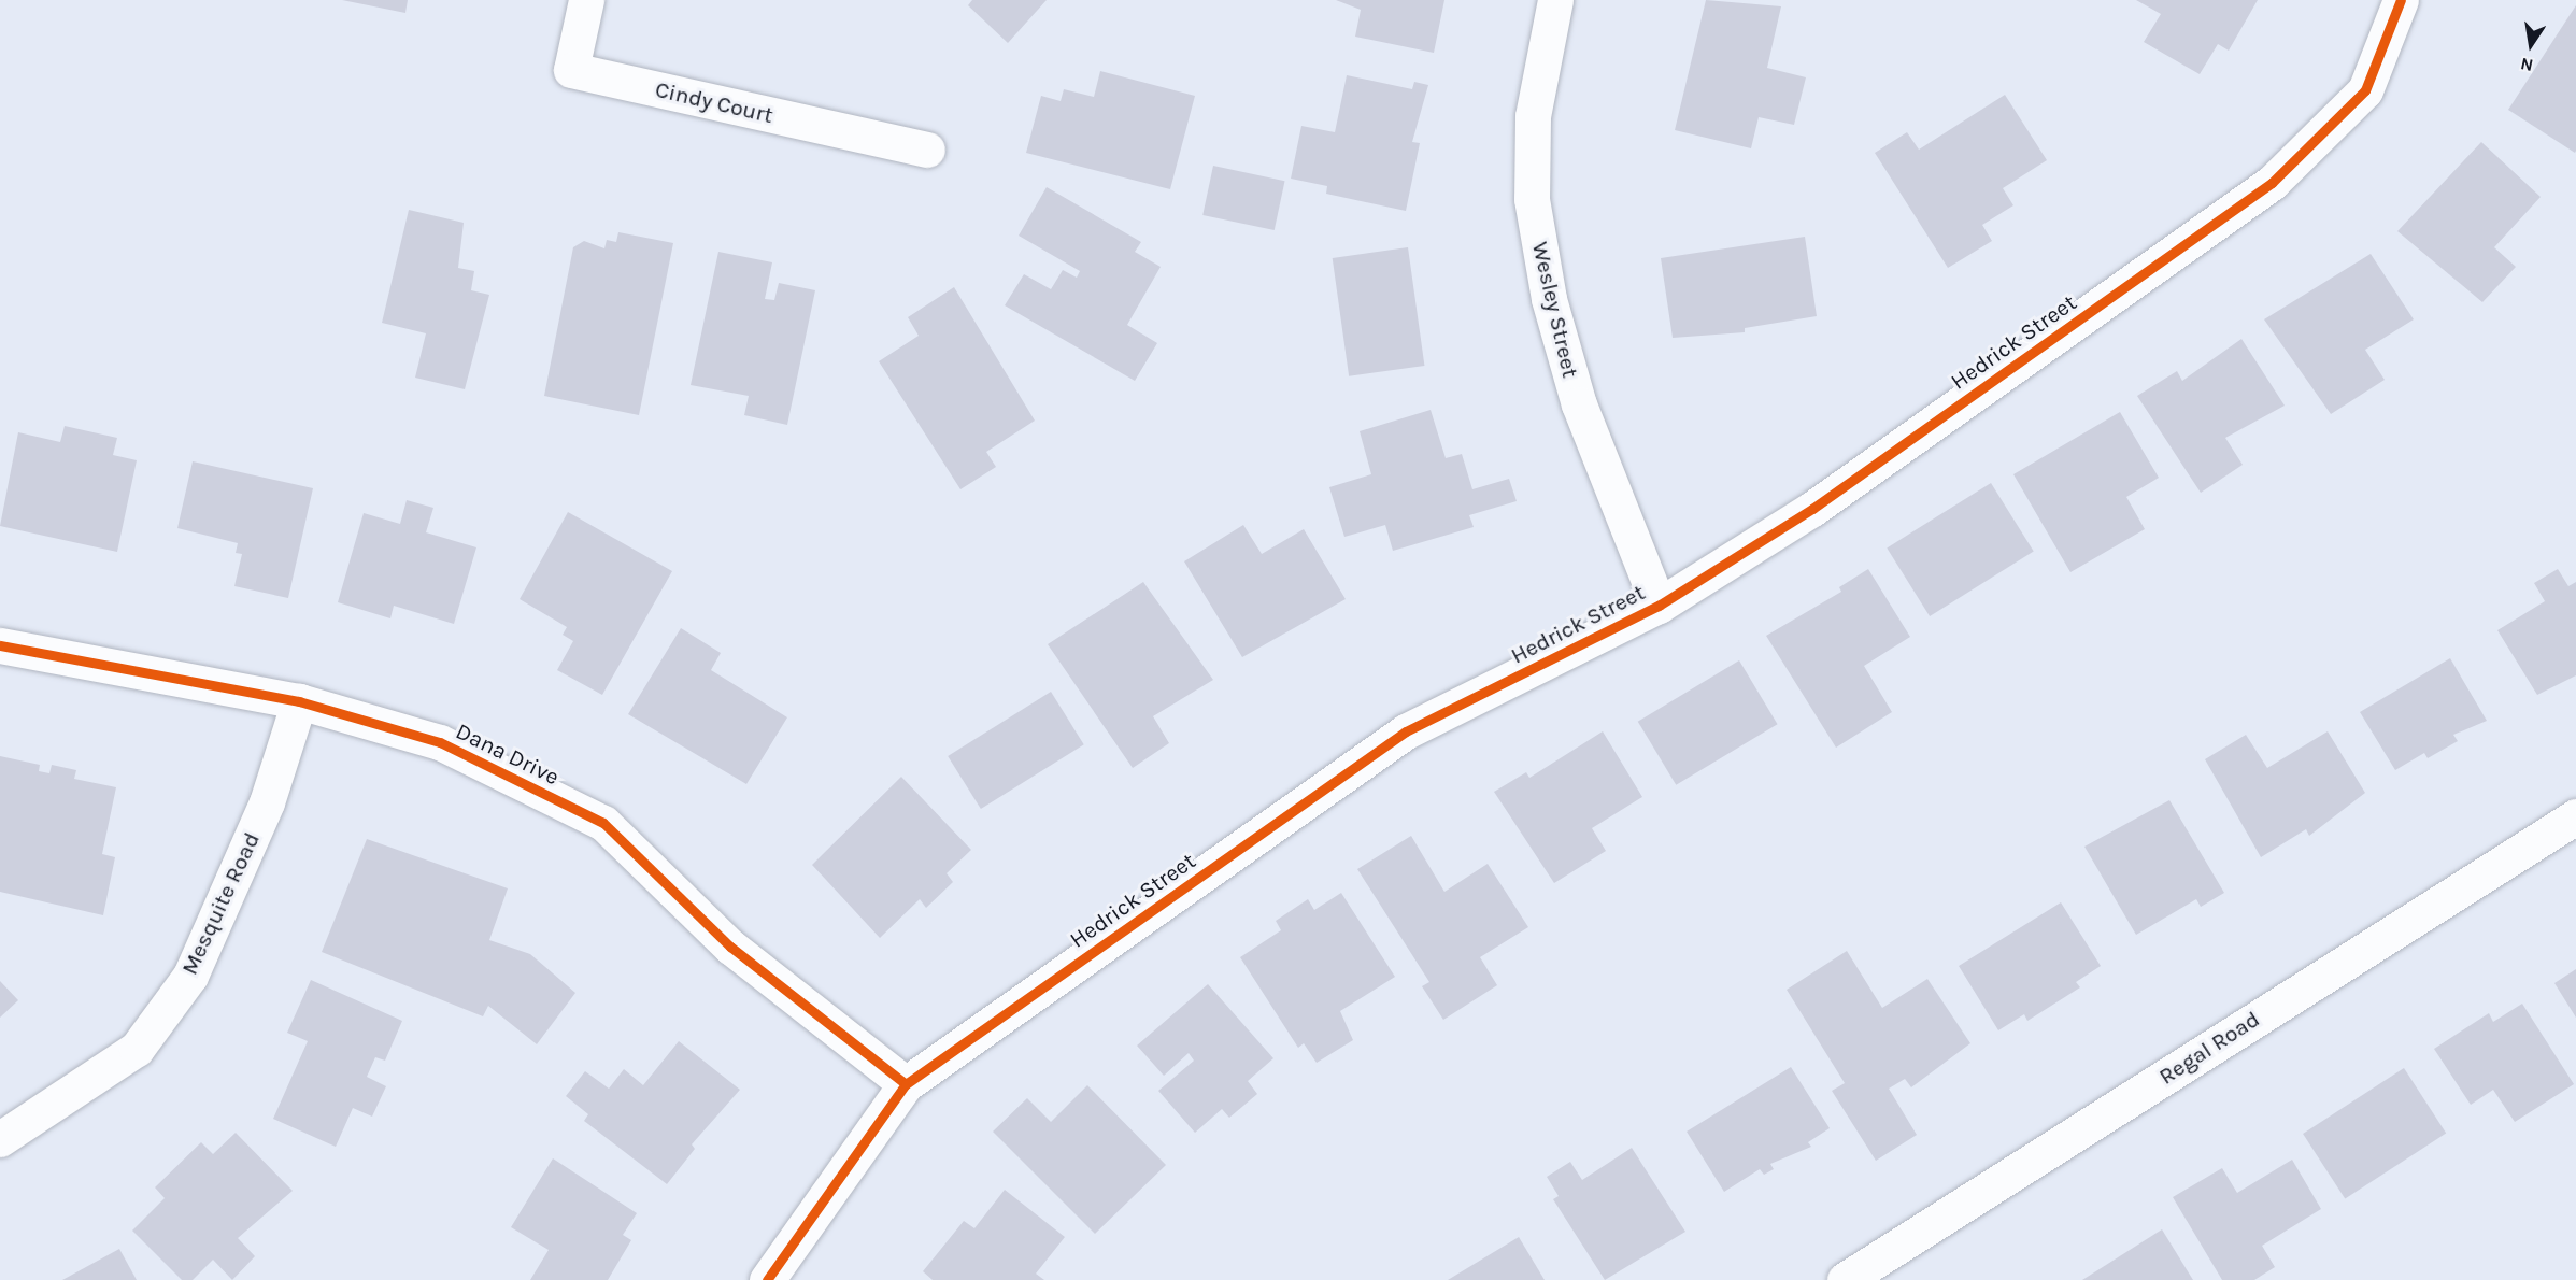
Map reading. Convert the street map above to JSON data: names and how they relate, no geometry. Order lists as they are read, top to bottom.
{
  "streets": {
    "street": [
      "Cindy Court",
      "Wesley Street",
      "Hedrick Street",
      "Dana Drive",
      "Mesquite Road",
      "Regal Road"
    ]
  },
  "crossings": [
    ["Wesley Street", "Hedrick Street"],
    ["Hedrick Street", "Dana Drive"],
    ["Dana Drive", "Mesquite Road"]
  ],
  "north": "bottom"
}
